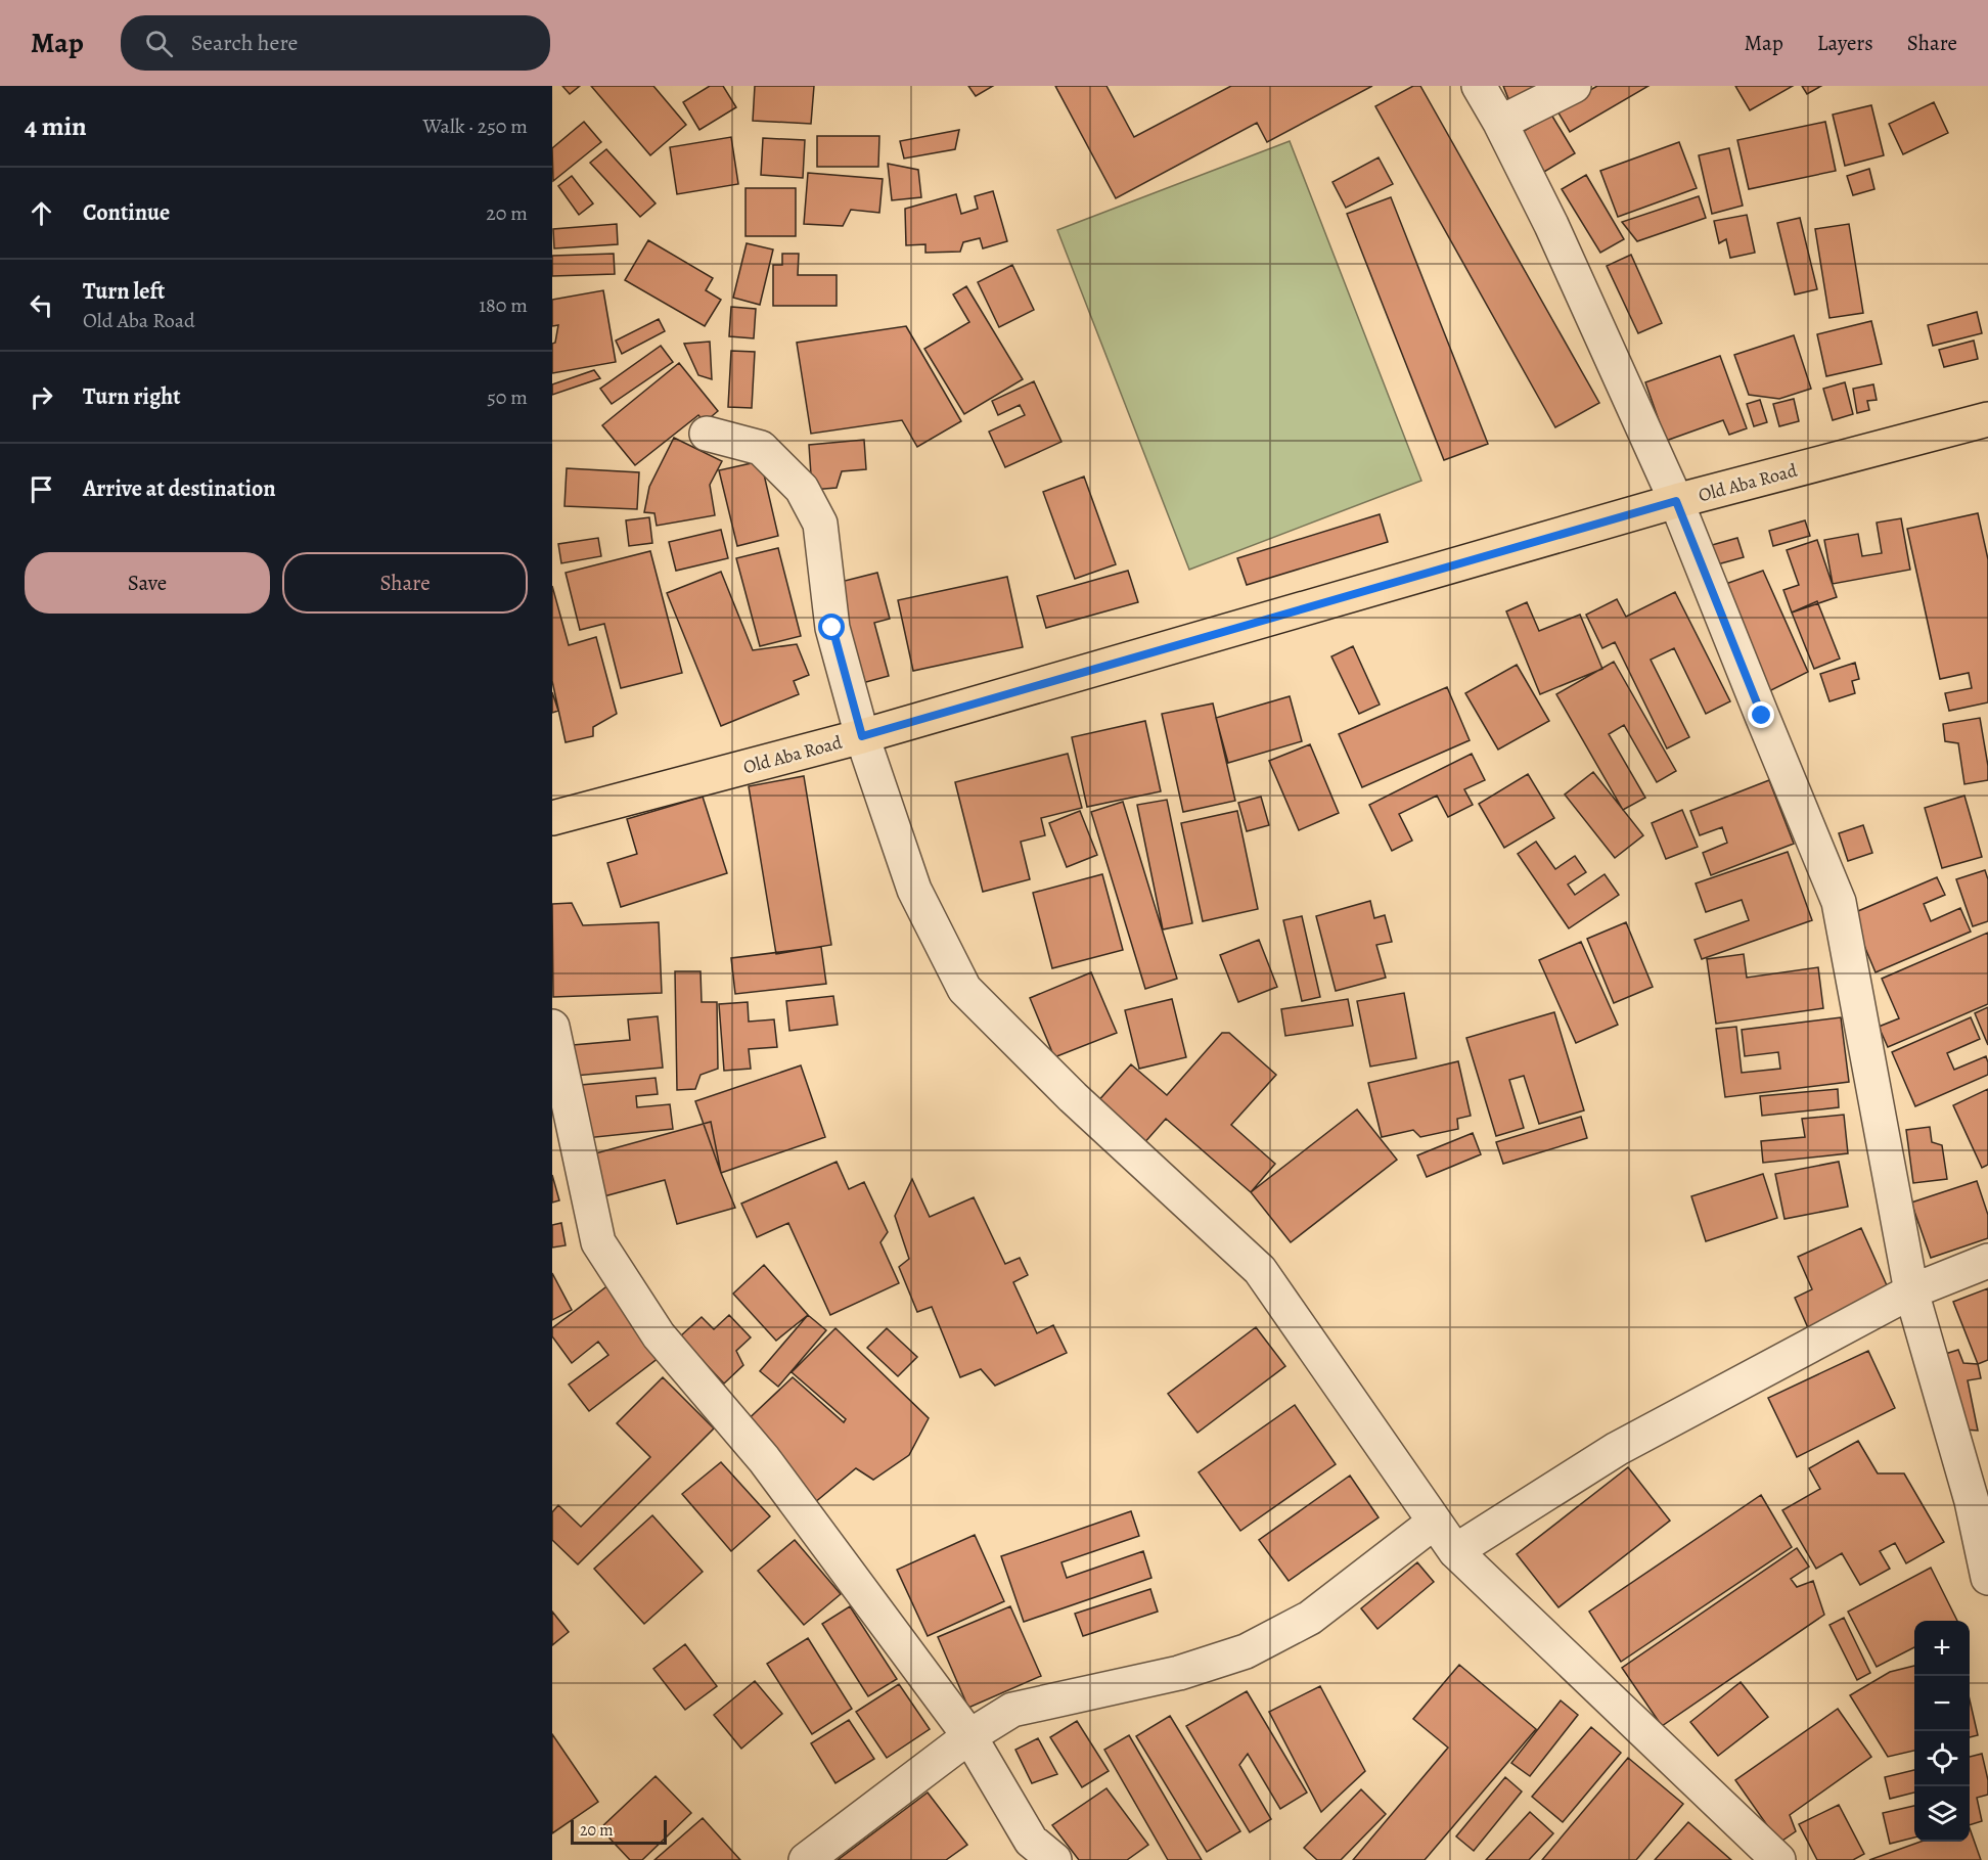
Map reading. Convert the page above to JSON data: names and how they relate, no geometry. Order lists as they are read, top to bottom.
{
  "streets": {
    "main road": ["Old Aba Road"]
  },
  "scale_bar": "20 m",
  "page": {
    "header": "Map",
    "search": "Search here",
    "nav": ["Map", "Layers", "Share"],
    "heading": ["4 min", "Walk · 250 m"],
    "list": [
      ["Continue", "20 m"],
      ["Turn left", "Old Aba Road", "180 m"],
      ["Turn right", "50 m"],
      "Arrive at destination"
    ],
    "buttons": ["Save", "Share"],
    "map_buttons": ["+", "−"],
    "scale": "20 m"
  }
}
